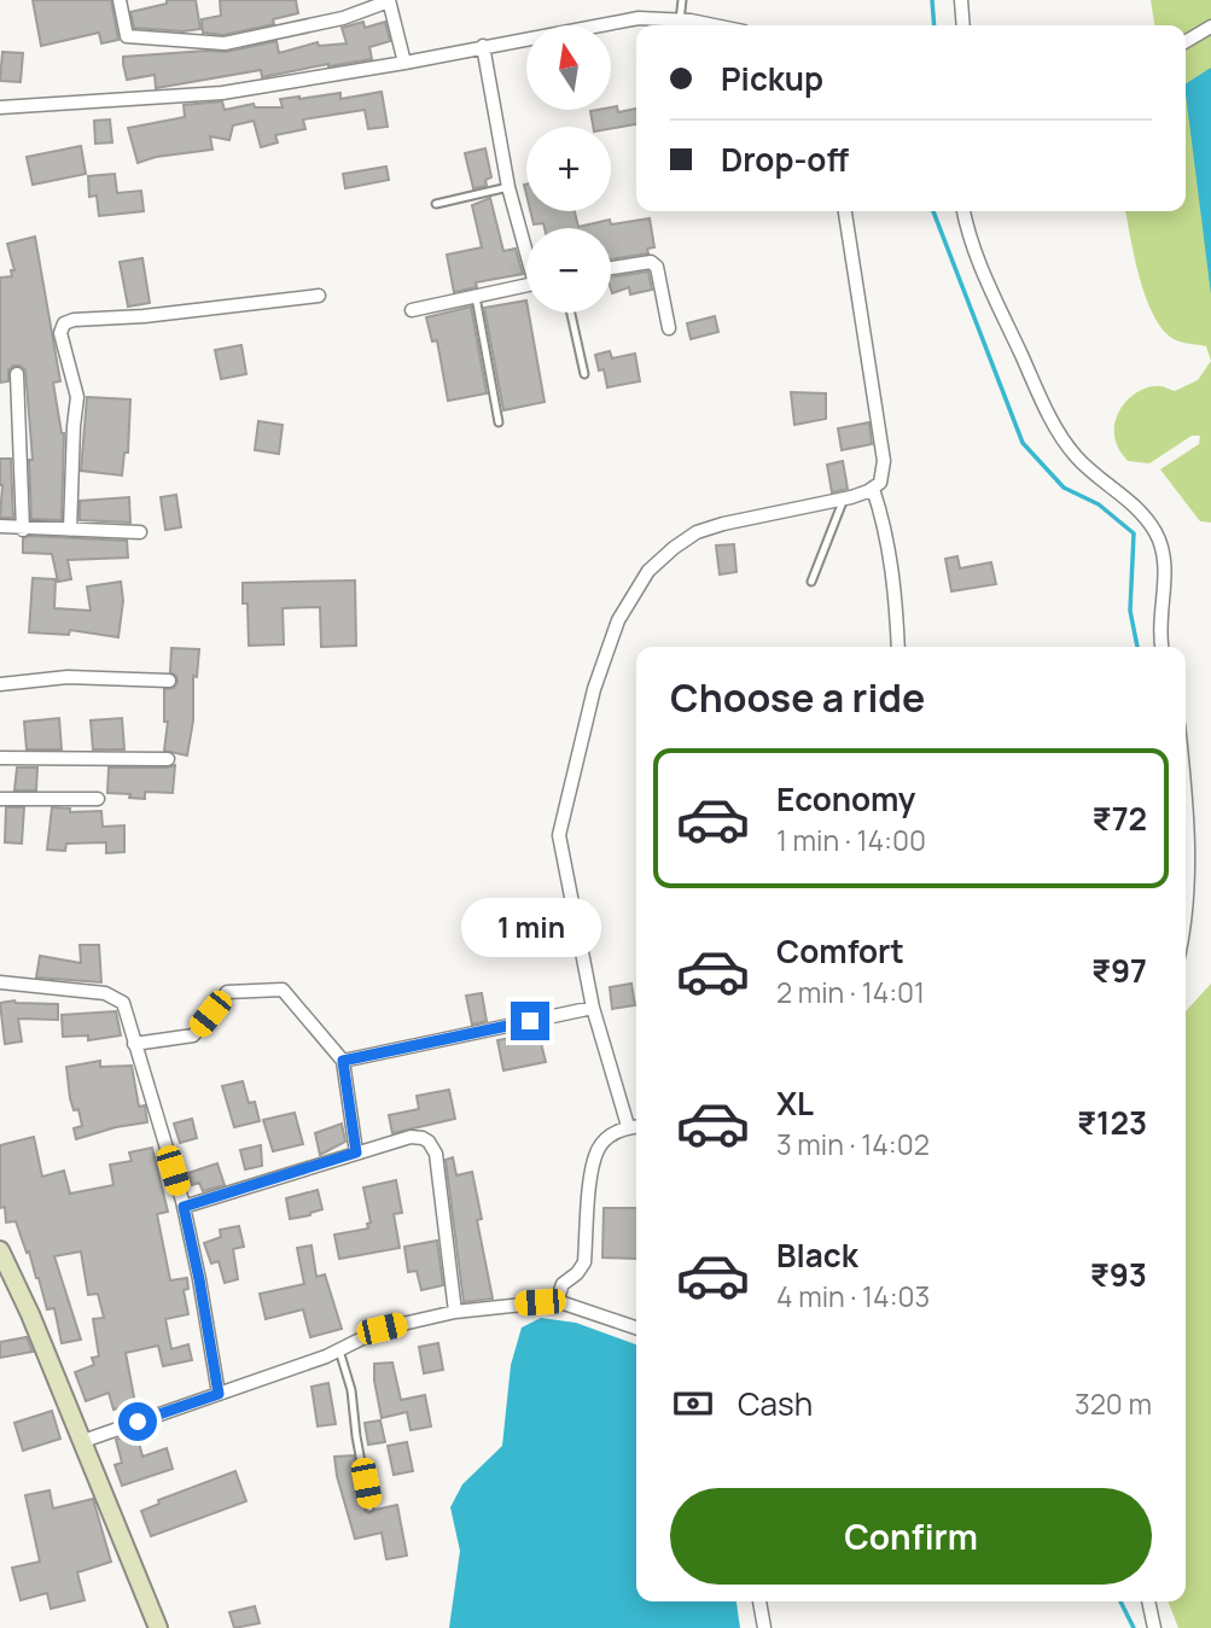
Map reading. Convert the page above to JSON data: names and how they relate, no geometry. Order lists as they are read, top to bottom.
{
  "north": "top",
  "page": {
    "map_buttons": ["+", "−"],
    "banner": ["Pickup", "Drop-off"],
    "heading": "Choose a ride",
    "list": [
      {
        "name": "Economy",
        "note": "1 min · 14:00",
        "value": "₹72"
      },
      {
        "name": "Comfort",
        "note": "2 min · 14:01",
        "value": "₹97"
      },
      {
        "name": "XL",
        "note": "3 min · 14:02",
        "value": "₹123"
      },
      {
        "name": "Black",
        "note": "4 min · 14:03",
        "value": "₹93"
      }
    ],
    "bubble": "1 min",
    "pay": ["Cash", "320 m"],
    "buttons": "Confirm"
  }
}
